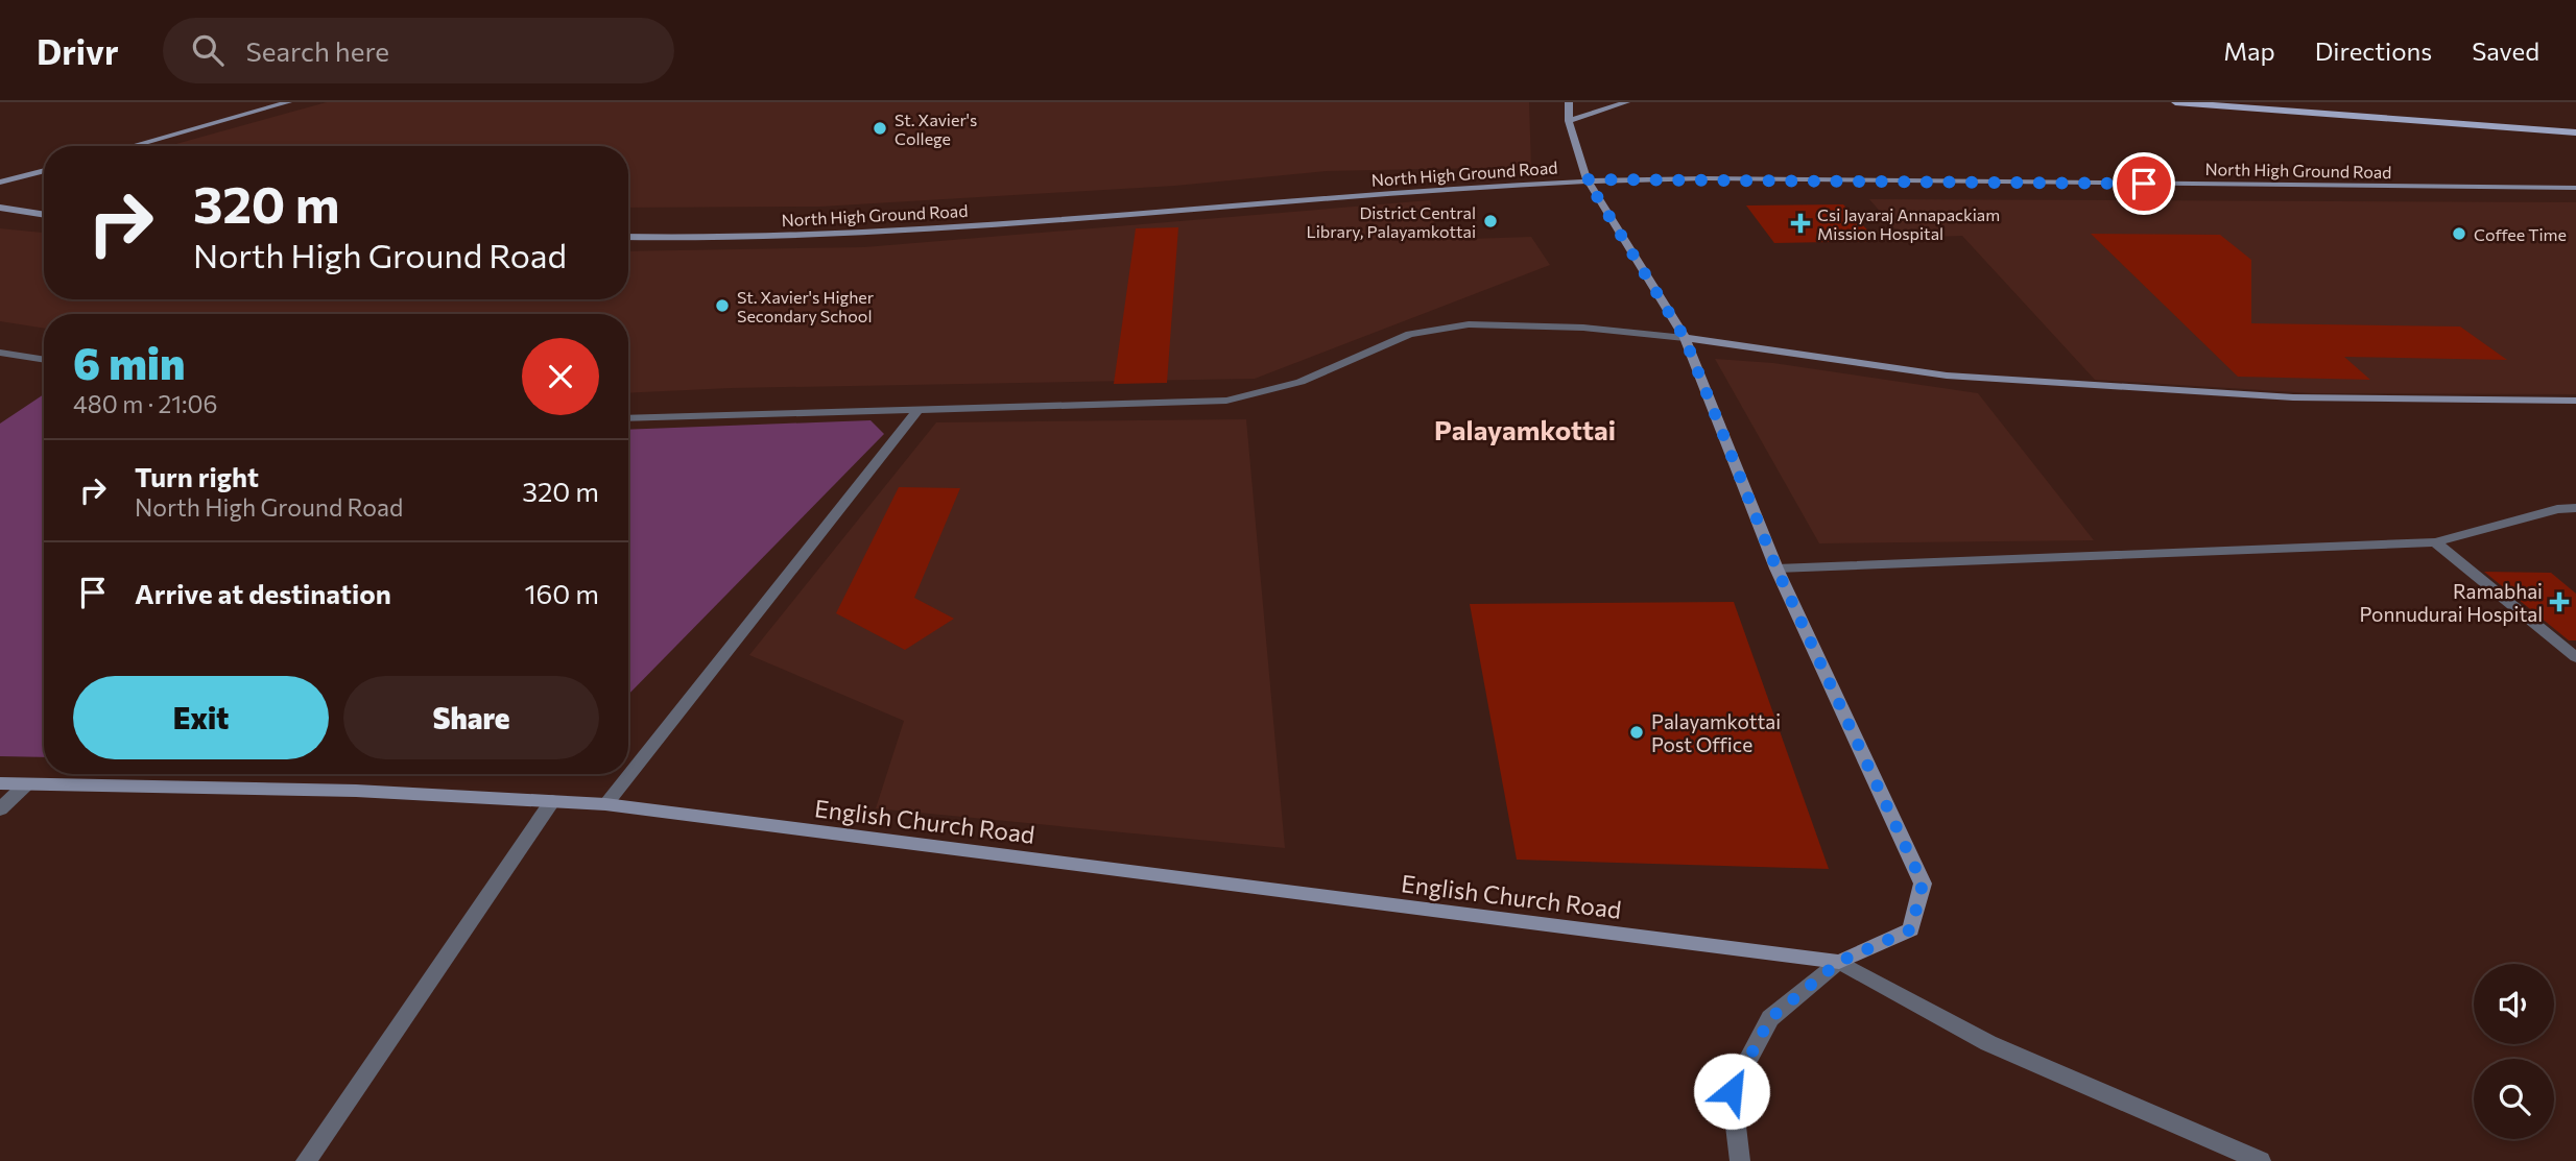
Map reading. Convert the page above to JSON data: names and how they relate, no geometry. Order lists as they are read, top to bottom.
{
  "streets": {
    "street": ["North High Ground Road", "English Church Road"]
  },
  "districts": ["Palayamkottai"],
  "places": {
    "other": [
      "St. Xavier's College",
      "District Central Library, Palayamkottai",
      "Coffee Time",
      "St. Xavier's Higher Secondary School",
      "Palayamkottai Post Office"
    ],
    "health": ["Csi Jayaraj Annapackiam Mission Hospital", "Ramabhai Ponnudurai Hospital"]
  },
  "page": {
    "header": "Drivr",
    "search": "Search here",
    "nav": ["Map", "Directions", "Saved"],
    "turn": ["320 m", "North High Ground Road"],
    "heading": ["6 min", "480 m · 21:06"],
    "list": [
      {
        "name": "Turn right",
        "note": "North High Ground Road",
        "value": "320 m"
      },
      {
        "name": "Arrive at destination",
        "value": "160 m"
      }
    ],
    "buttons": ["Exit", "Share"]
  }
}
